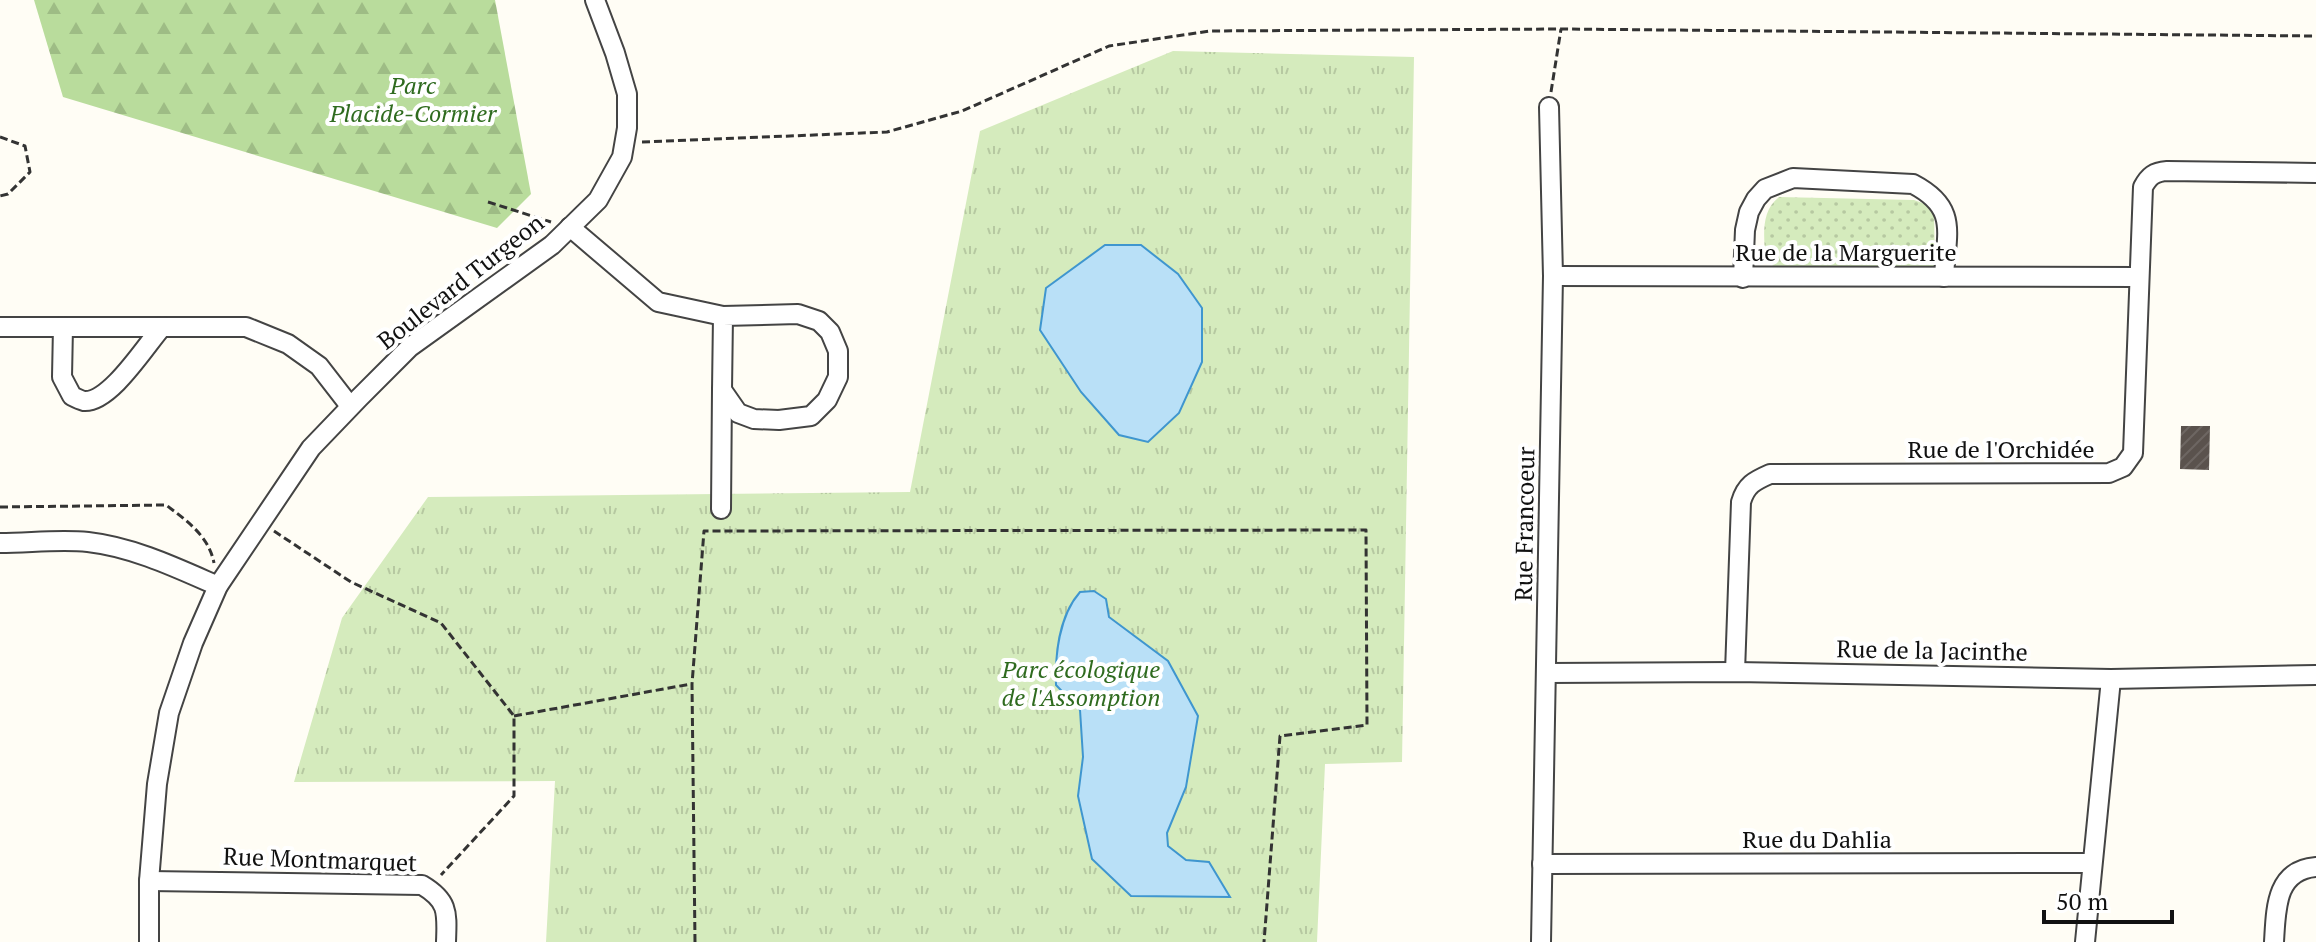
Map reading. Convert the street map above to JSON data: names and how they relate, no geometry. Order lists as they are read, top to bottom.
{
  "streets": {
    "street": [
      "Rue de la Marguerite",
      "Boulevard Turgeon",
      "Rue de l'Orchidée",
      "Rue Francoeur",
      "Rue de la Jacinthe",
      "Rue du Dahlia",
      "Rue Montmarquet"
    ]
  },
  "crossings": [
    ["Rue de la Marguerite", "Rue de l'Orchidée"],
    ["Rue de la Marguerite", "Rue Francoeur"],
    ["Boulevard Turgeon", "Rue Montmarquet"],
    ["Rue de l'Orchidée", "Rue de la Jacinthe"],
    ["Rue Francoeur", "Rue de la Jacinthe"],
    ["Rue Francoeur", "Rue du Dahlia"]
  ],
  "parks": ["Parc Placide-Cormier", "Parc écologique de l'Assomption"],
  "scale_bar": "50 m"
}
